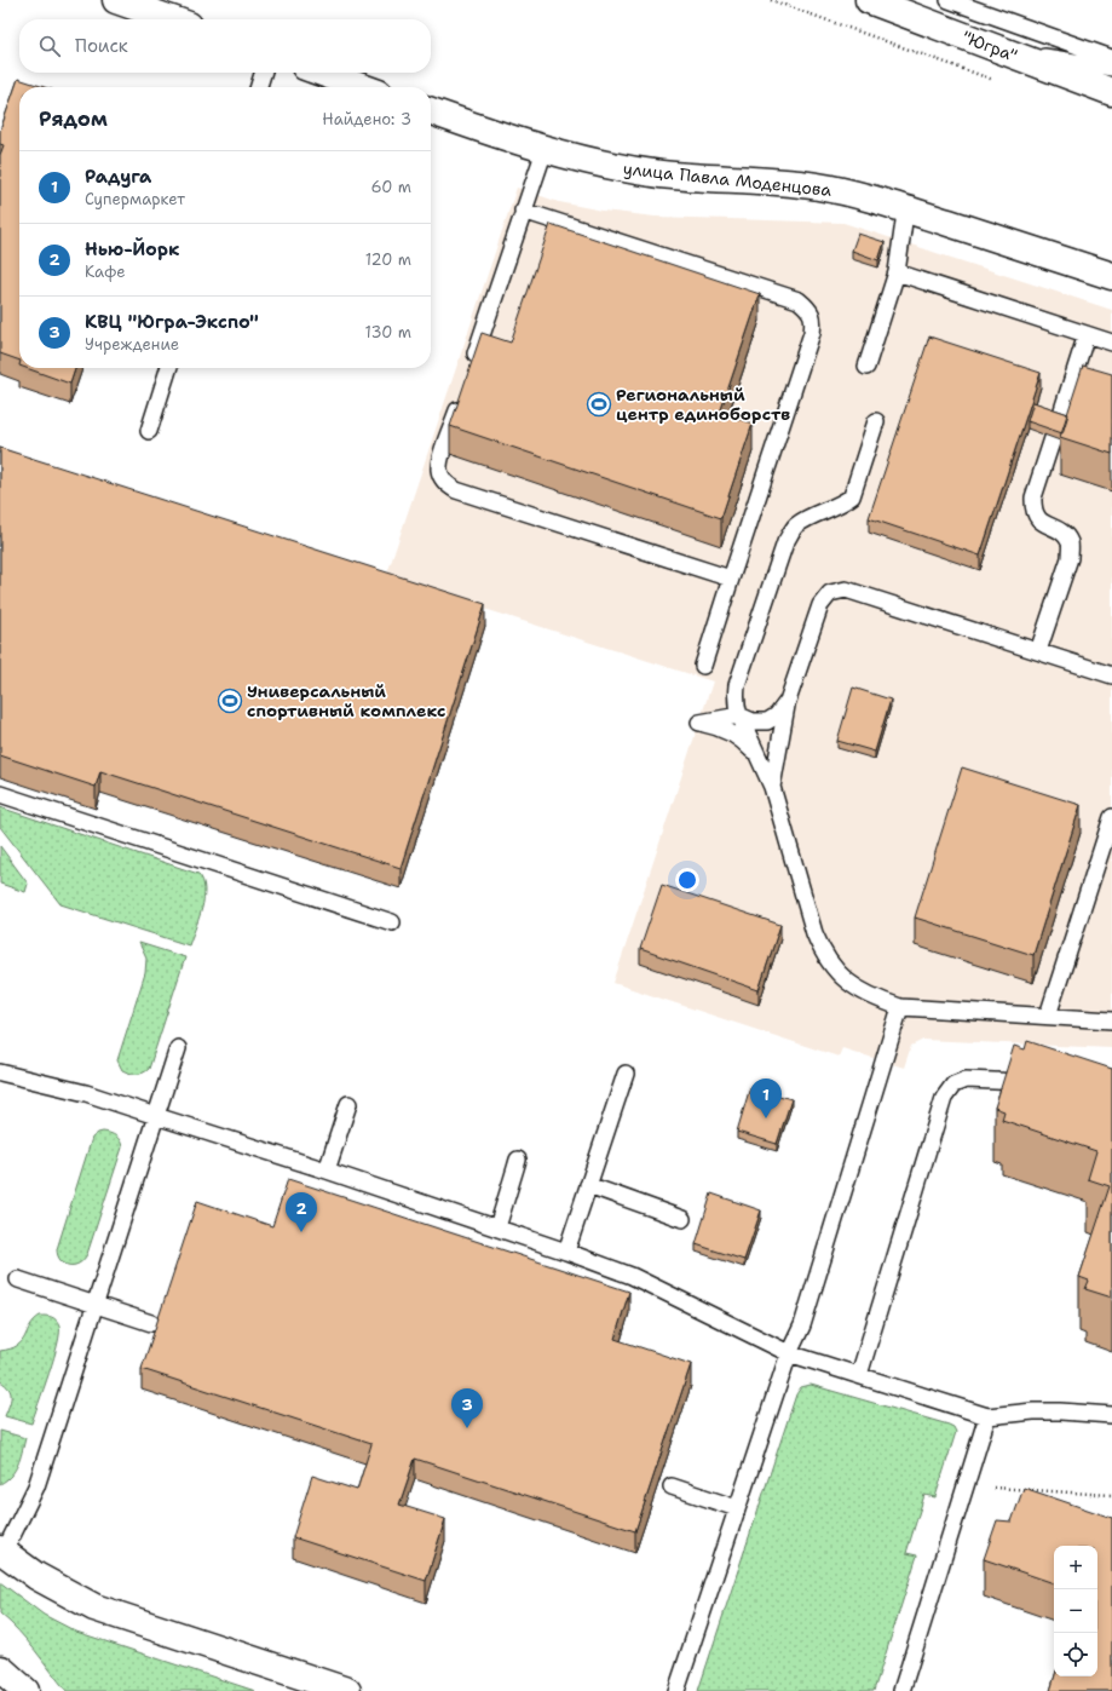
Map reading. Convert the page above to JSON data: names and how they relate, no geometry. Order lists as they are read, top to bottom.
{
  "streets": {
    "main road": ["\"Югра\"", "улица Павла Моденцова"]
  },
  "places": {
    "sports": ["Региональный центр единоборств", "Универсальный спортивный комплекс"]
  },
  "page": {
    "search": "Поиск",
    "heading": ["Рядом", "Найдено: 3"],
    "list": [
      {
        "mark": "1",
        "name": "Радуга",
        "note": "Супермаркет",
        "value": "60 m"
      },
      {
        "mark": "2",
        "name": "Нью-Йорк",
        "note": "Кафе",
        "value": "120 m"
      },
      {
        "mark": "3",
        "name": "КВЦ \"Югра-Экспо\"",
        "note": "Учреждение",
        "value": "130 m"
      }
    ],
    "pins": ["1", "2", "3"],
    "map_buttons": ["+", "−"]
  }
}
